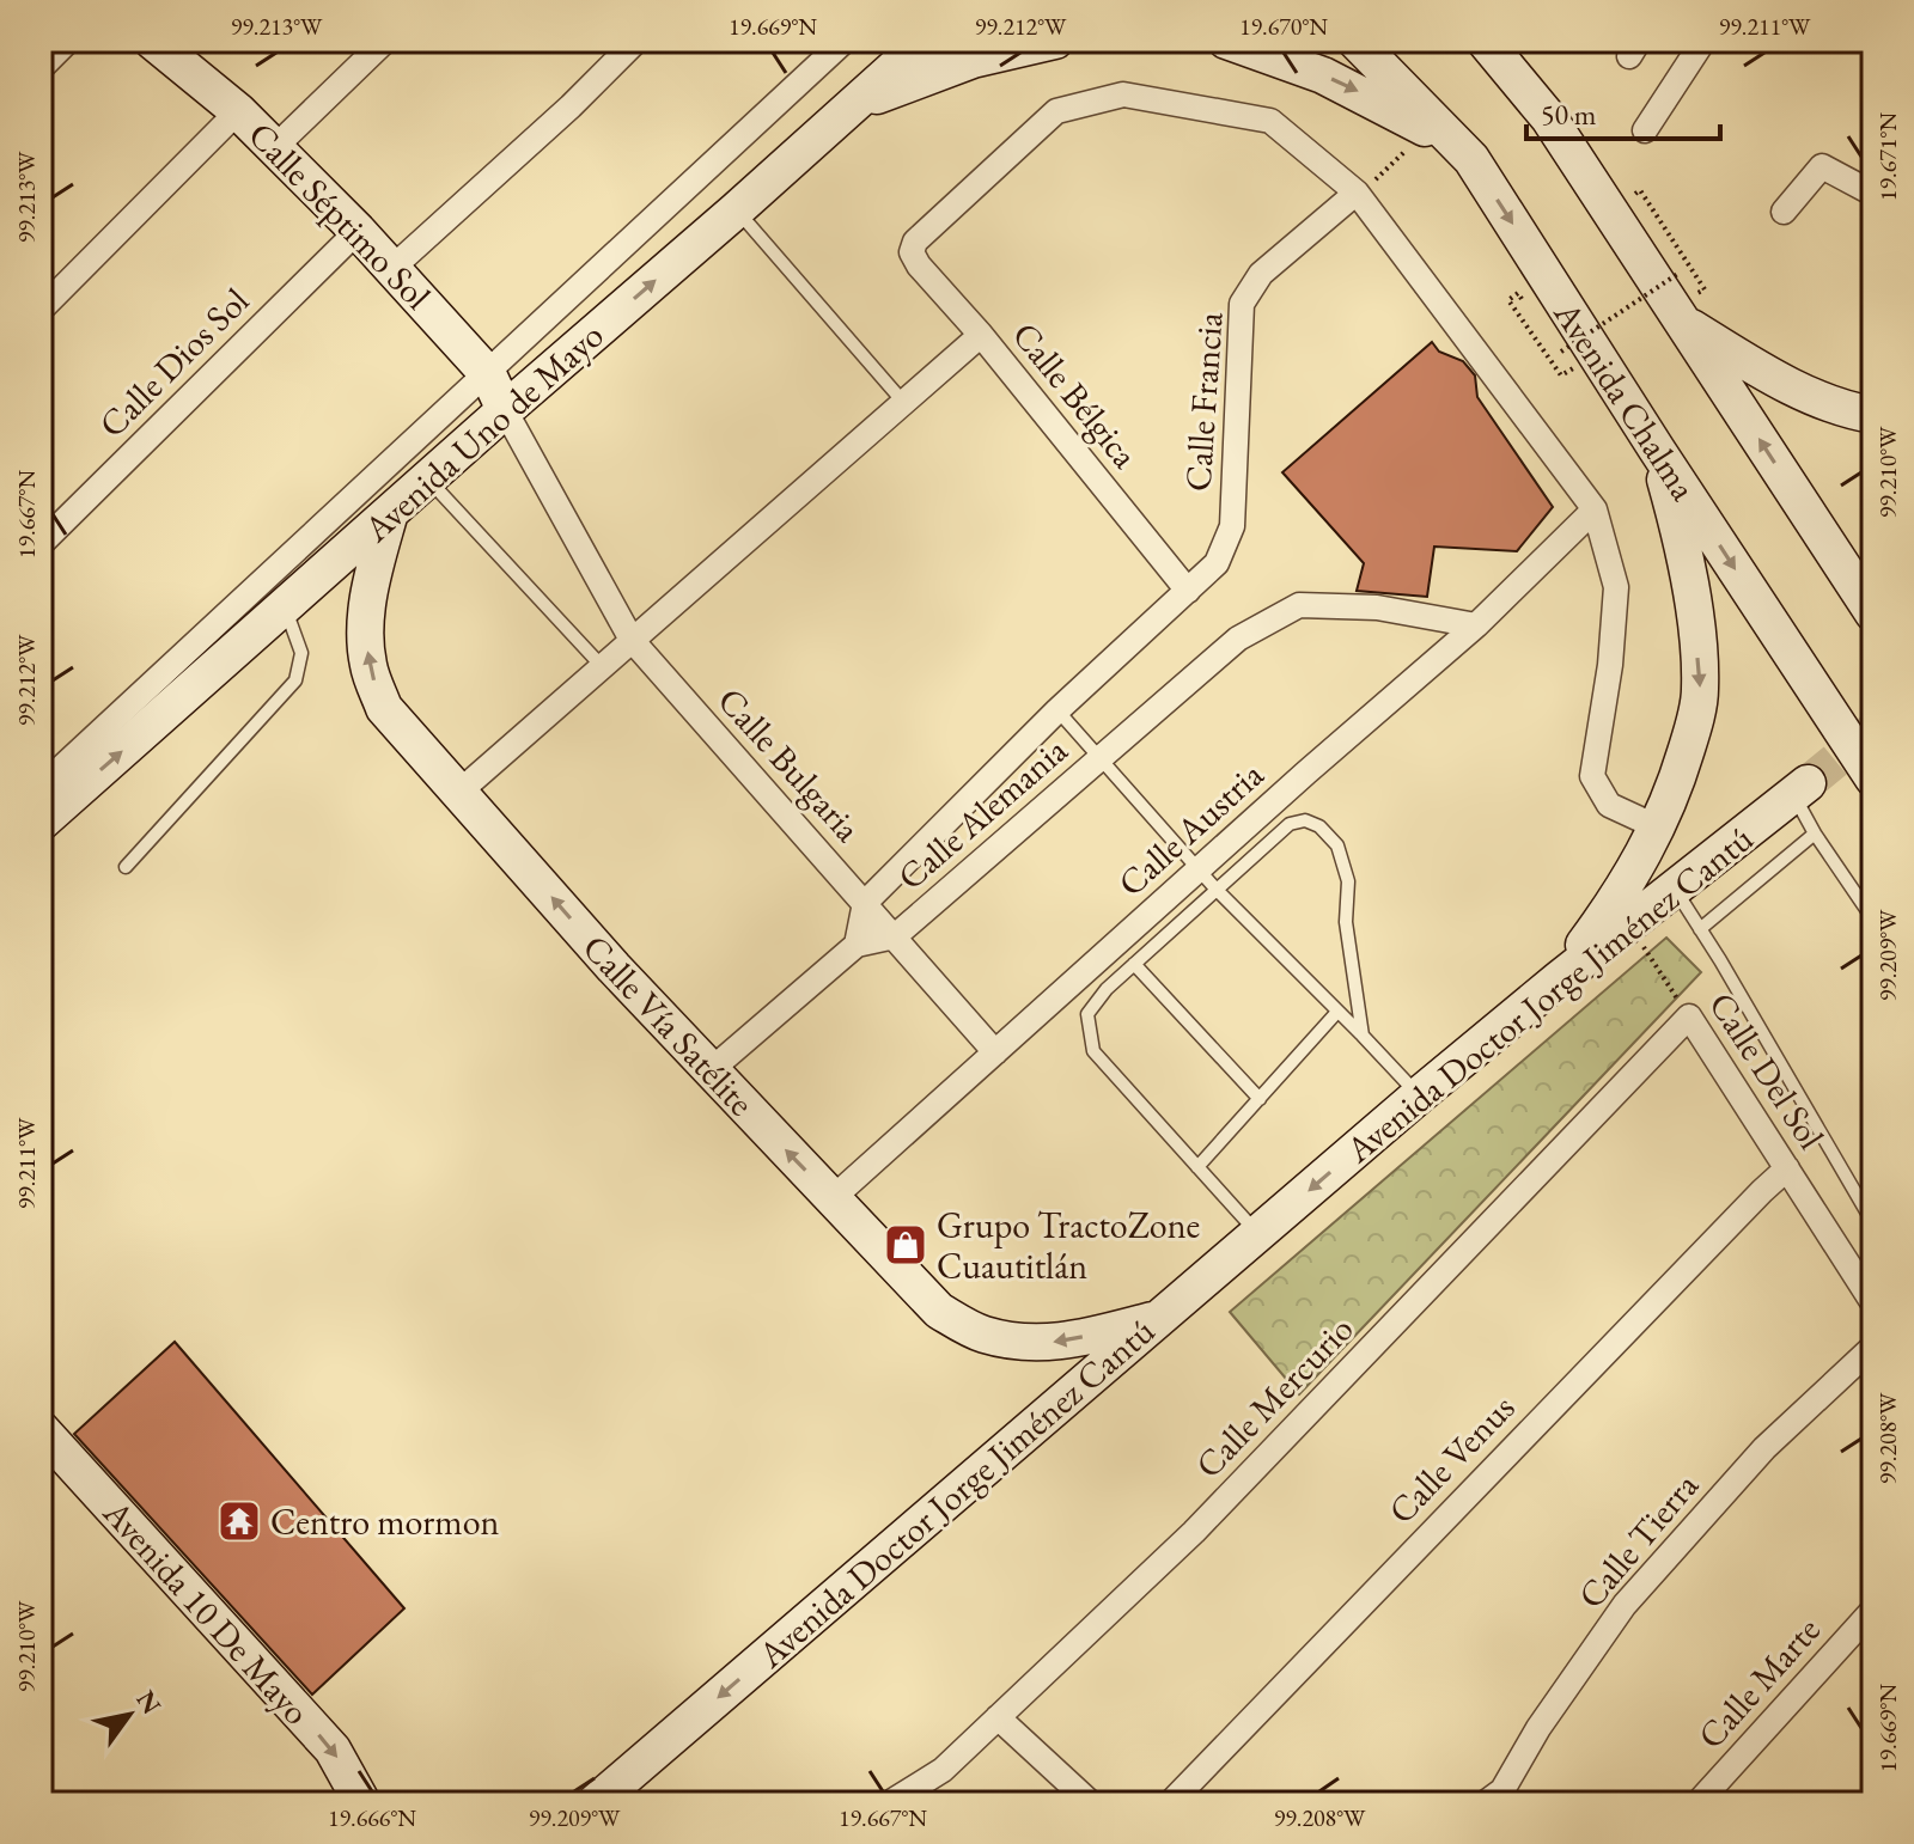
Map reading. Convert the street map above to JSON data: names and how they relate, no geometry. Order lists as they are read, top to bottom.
{
  "streets": {
    "main road": [
      "Calle Séptimo Sol",
      "Avenida Chalma",
      "Avenida Uno de Mayo",
      "Avenida Doctor Jorge Jiménez Cantú",
      "Calle Vía Satélite",
      "Avenida 10 De Mayo"
    ],
    "street": [
      "Calle Dios Sol",
      "Calle Bélgica",
      "Calle Francia",
      "Calle Bulgaria",
      "Calle Alemania",
      "Calle Austria",
      "Calle Del Sol",
      "Calle Mercurio",
      "Calle Venus",
      "Calle Tierra",
      "Calle Marte"
    ]
  },
  "crossings": [
    ["Calle Séptimo Sol", "Calle Dios Sol"],
    ["Calle Séptimo Sol", "Avenida Uno de Mayo"],
    ["Calle Séptimo Sol", "Calle Bulgaria"],
    ["Calle Bélgica", "Calle Francia"],
    ["Calle Francia", "Calle Bulgaria"],
    ["Avenida Uno de Mayo", "Calle Bulgaria"],
    ["Avenida Uno de Mayo", "Calle Vía Satélite"],
    ["Calle Bulgaria", "Calle Alemania"],
    ["Calle Bulgaria", "Calle Austria"],
    ["Calle Alemania", "Calle Austria"],
    ["Calle Alemania", "Calle Vía Satélite"],
    ["Calle Austria", "Calle Vía Satélite"],
    ["Avenida Doctor Jorge Jiménez Cantú", "Calle Vía Satélite"],
    ["Avenida Doctor Jorge Jiménez Cantú", "Calle Del Sol"],
    ["Calle Del Sol", "Calle Mercurio"],
    ["Calle Del Sol", "Calle Venus"]
  ],
  "one_way": [
    "Avenida Uno de Mayo",
    "Avenida Doctor Jorge Jiménez Cantú",
    "Calle Vía Satélite",
    "Avenida 10 De Mayo"
  ],
  "places": {
    "shop": ["Grupo TractoZone Cuautitlán"],
    "temple": ["Centro mormon"]
  },
  "scale_bar": "50 m",
  "north": "top right",
  "coordinates": [
    "99.213°W",
    "19.669°N",
    "99.212°W",
    "19.670°N",
    "99.211°W",
    "19.671°N",
    "99.210°W",
    "19.667°N",
    "99.209°W",
    "99.208°W",
    "19.666°N"
  ]
}
